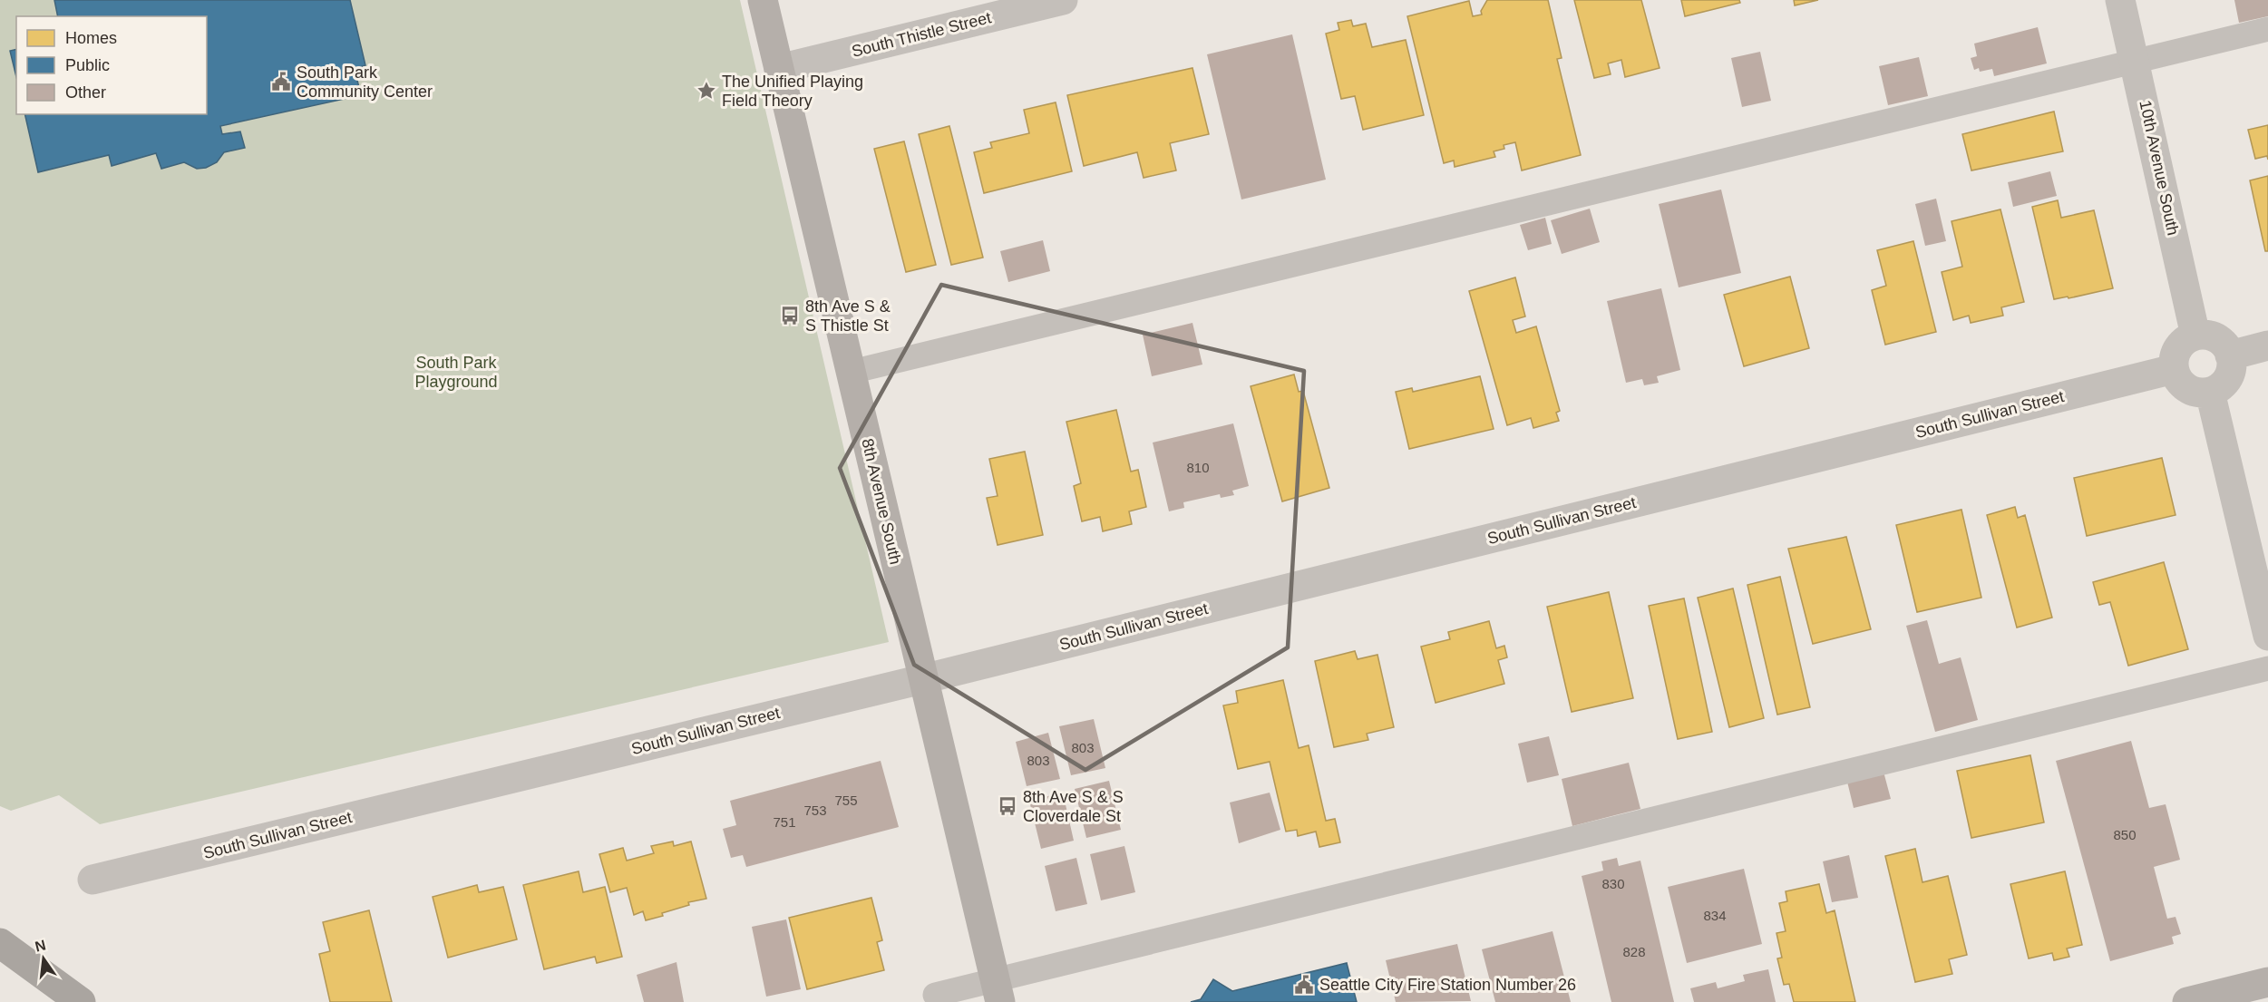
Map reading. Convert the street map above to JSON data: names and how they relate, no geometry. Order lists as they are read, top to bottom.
{
  "streets": {
    "street": [
      "South Thistle Street",
      "10th Avenue South",
      "South Sullivan Street",
      "8th Avenue South"
    ]
  },
  "crossings": [
    ["South Thistle Street", "8th Avenue South"],
    ["10th Avenue South", "South Sullivan Street"],
    ["South Sullivan Street", "8th Avenue South"]
  ],
  "parks": ["South Park Playground"],
  "places": {
    "public building": ["South Park Community Center", "Seattle City Fire Station Number 26"],
    "place": ["The Unified Playing Field Theory"],
    "bus stop": ["8th Ave S & S Thistle St", "8th Ave S & S Cloverdale St"]
  },
  "house_numbers": [
    "810",
    "803",
    "803",
    "755",
    "753",
    "751",
    "850",
    "830",
    "834",
    "828"
  ],
  "legend": ["Homes", "Public", "Other"],
  "north": "top"
}
